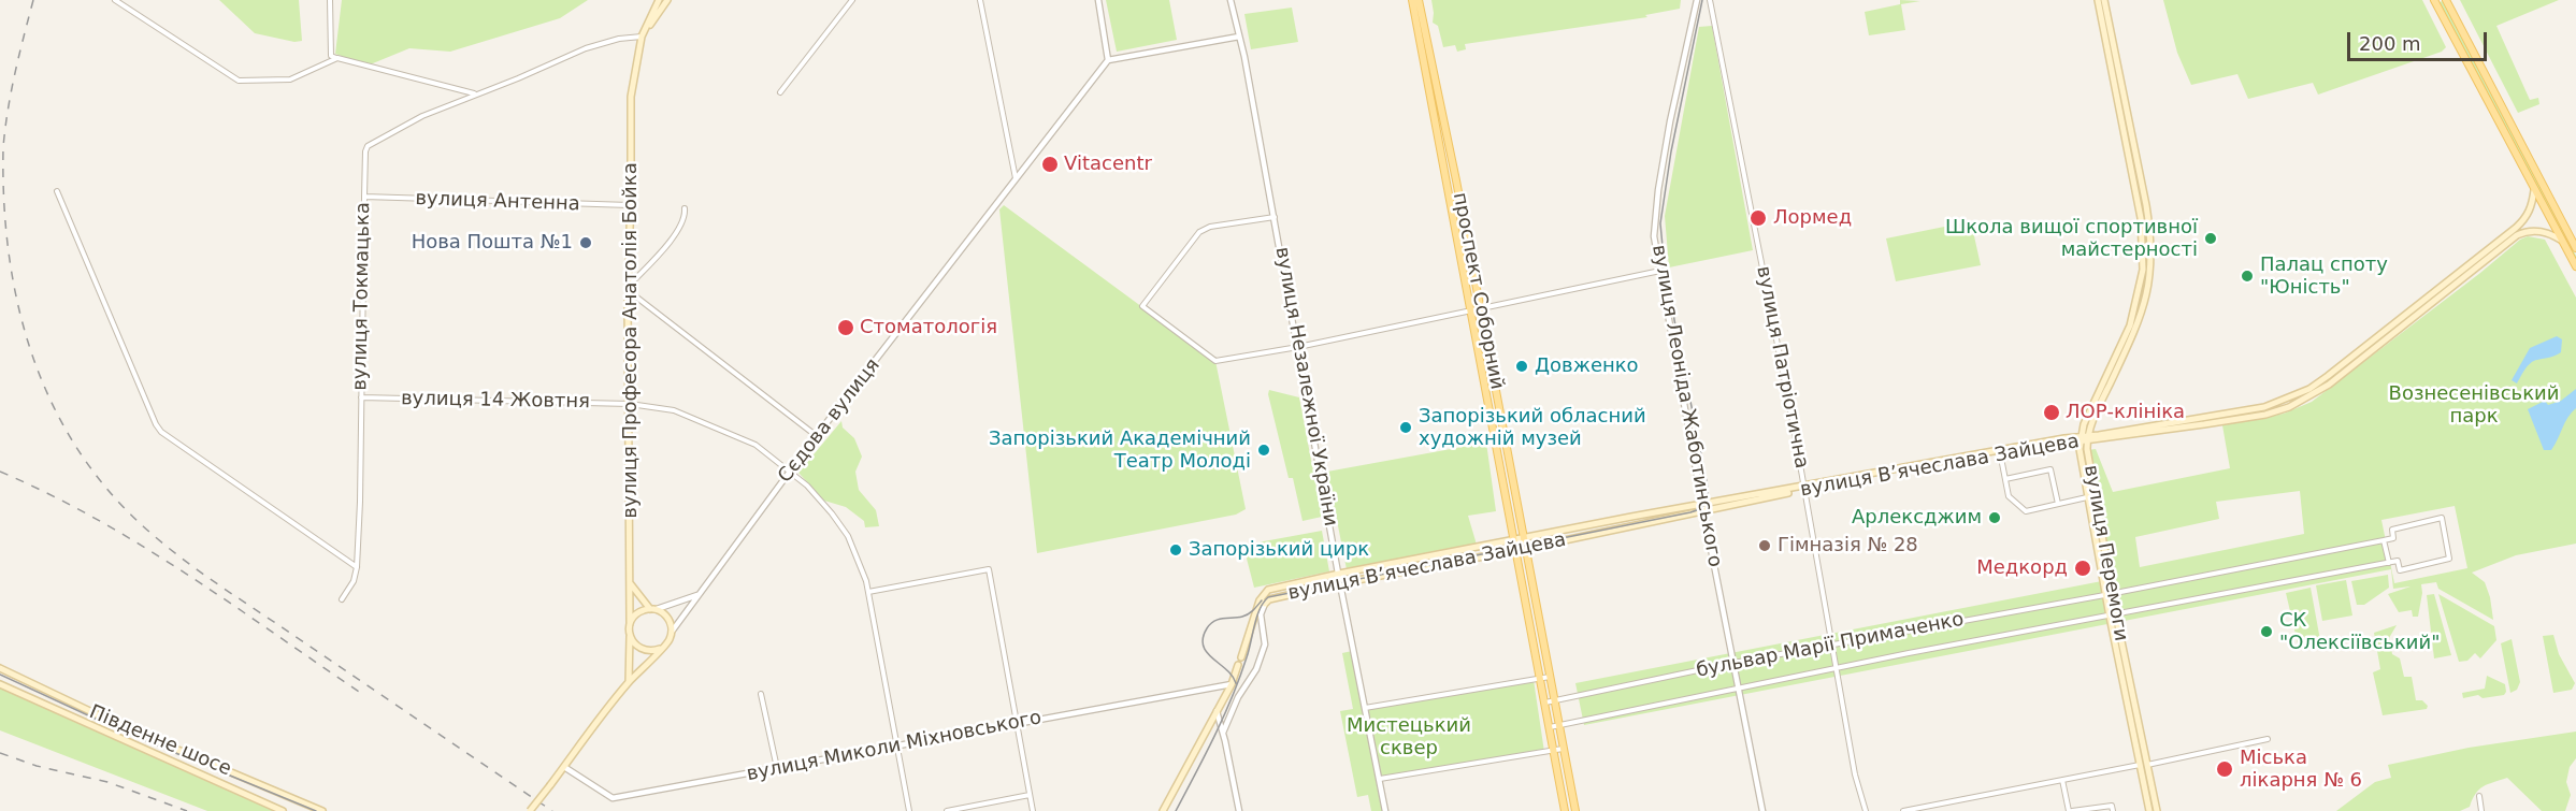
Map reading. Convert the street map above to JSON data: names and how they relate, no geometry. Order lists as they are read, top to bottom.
{
  "streets": {
    "main road": [
      "проспект Соборний",
      "вулиця Професора Анатолія Бойка",
      "вулиця Вʼячеслава Зайцева",
      "вулиця Перемоги",
      "Південне шосе"
    ],
    "street": [
      "вулиця Антенна",
      "вулиця Токмацька",
      "вулиця Патріотична",
      "вулиця Незалежної України",
      "вулиця 14 Жовтня",
      "вулиця Леоніда Жаботинського",
      "Сєдова вулиця",
      "бульвар Марії Примаченко",
      "вулиця Миколи Міхновського"
    ]
  },
  "crossings": [
    ["вулиця Антенна", "вулиця Токмацька"],
    ["вулиця Антенна", "вулиця Професора Анатолія Бойка"],
    ["проспект Соборний", "вулиця Вʼячеслава Зайцева"],
    ["проспект Соборний", "бульвар Марії Примаченко"],
    ["вулиця Токмацька", "вулиця Професора Анатолія Бойка"],
    ["вулиця Токмацька", "вулиця 14 Жовтня"],
    ["вулиця Професора Анатолія Бойка", "вулиця 14 Жовтня"],
    ["вулиця Професора Анатолія Бойка", "Сєдова вулиця"],
    ["вулиця Патріотична", "вулиця Вʼячеслава Зайцева"],
    ["вулиця Патріотична", "бульвар Марії Примаченко"],
    ["вулиця Незалежної України", "вулиця Вʼячеслава Зайцева"],
    ["вулиця 14 Жовтня", "Сєдова вулиця"],
    ["вулиця 14 Жовтня", "вулиця Миколи Міхновського"],
    ["вулиця Леоніда Жаботинського", "вулиця Вʼячеслава Зайцева"],
    ["вулиця Леоніда Жаботинського", "бульвар Марії Примаченко"],
    ["вулиця Вʼячеслава Зайцева", "вулиця Перемоги"],
    ["вулиця Перемоги", "бульвар Марії Примаченко"]
  ],
  "parks": ["Вознесенівський парк", "Мистецький сквер"],
  "places": [
    "Vitacentr",
    "Лормед",
    "Школа вищої спортивної майстерності",
    "Нова Пошта №1",
    "Палац споту \"Юність\"",
    "Стоматологія",
    "Довженко",
    "ЛОР-клініка",
    "Запорізький обласний художній музей",
    "Запорізький Академічний Театр Молоді",
    "Арлексджим",
    "Гімназія № 28",
    "Запорізький цирк",
    "Медкорд",
    "СК \"Олексіївський\"",
    "Мiська лiкарня № 6"
  ],
  "scale_bar": "200 m"
}
